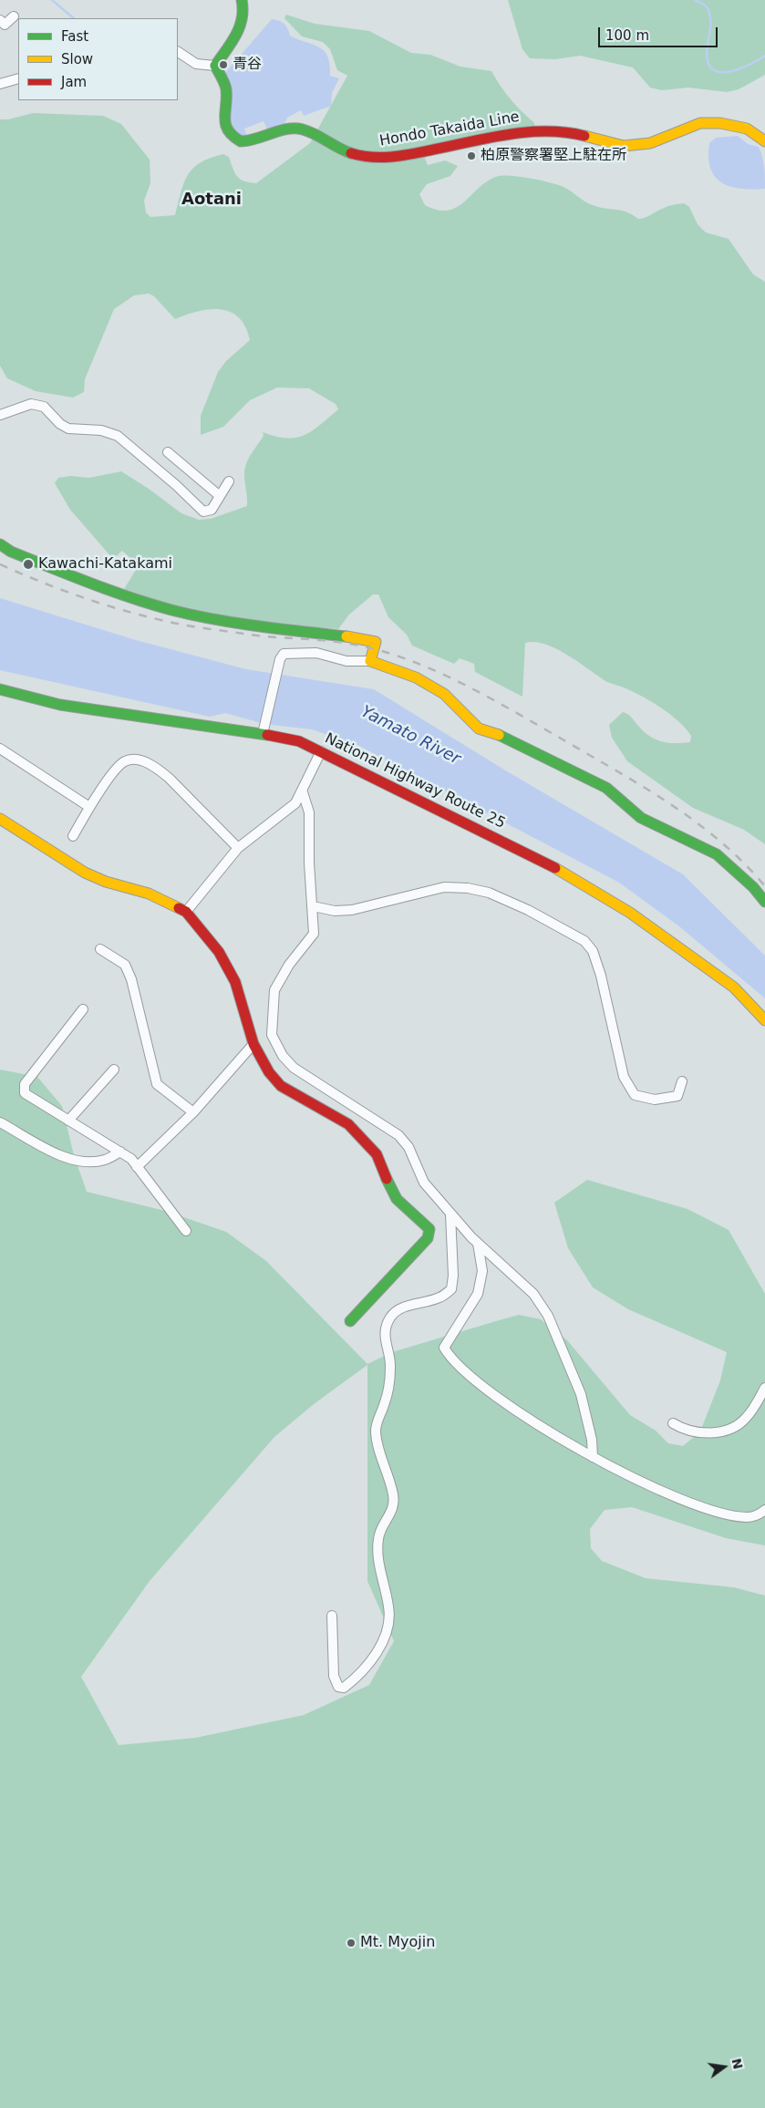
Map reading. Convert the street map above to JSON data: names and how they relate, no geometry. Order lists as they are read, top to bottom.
{
  "streets": {
    "main road": ["Hondo Takaida Line", "National Highway Route 25"]
  },
  "districts": ["Aotani"],
  "water": ["Yamato River"],
  "places": [
    "青谷",
    "柏原警察署堅上駐在所",
    "Kawachi-Katakami",
    "Mt. Myojin"
  ],
  "legend": ["Fast", "Slow", "Jam"],
  "scale_bar": "100 m",
  "north": "right"
}
